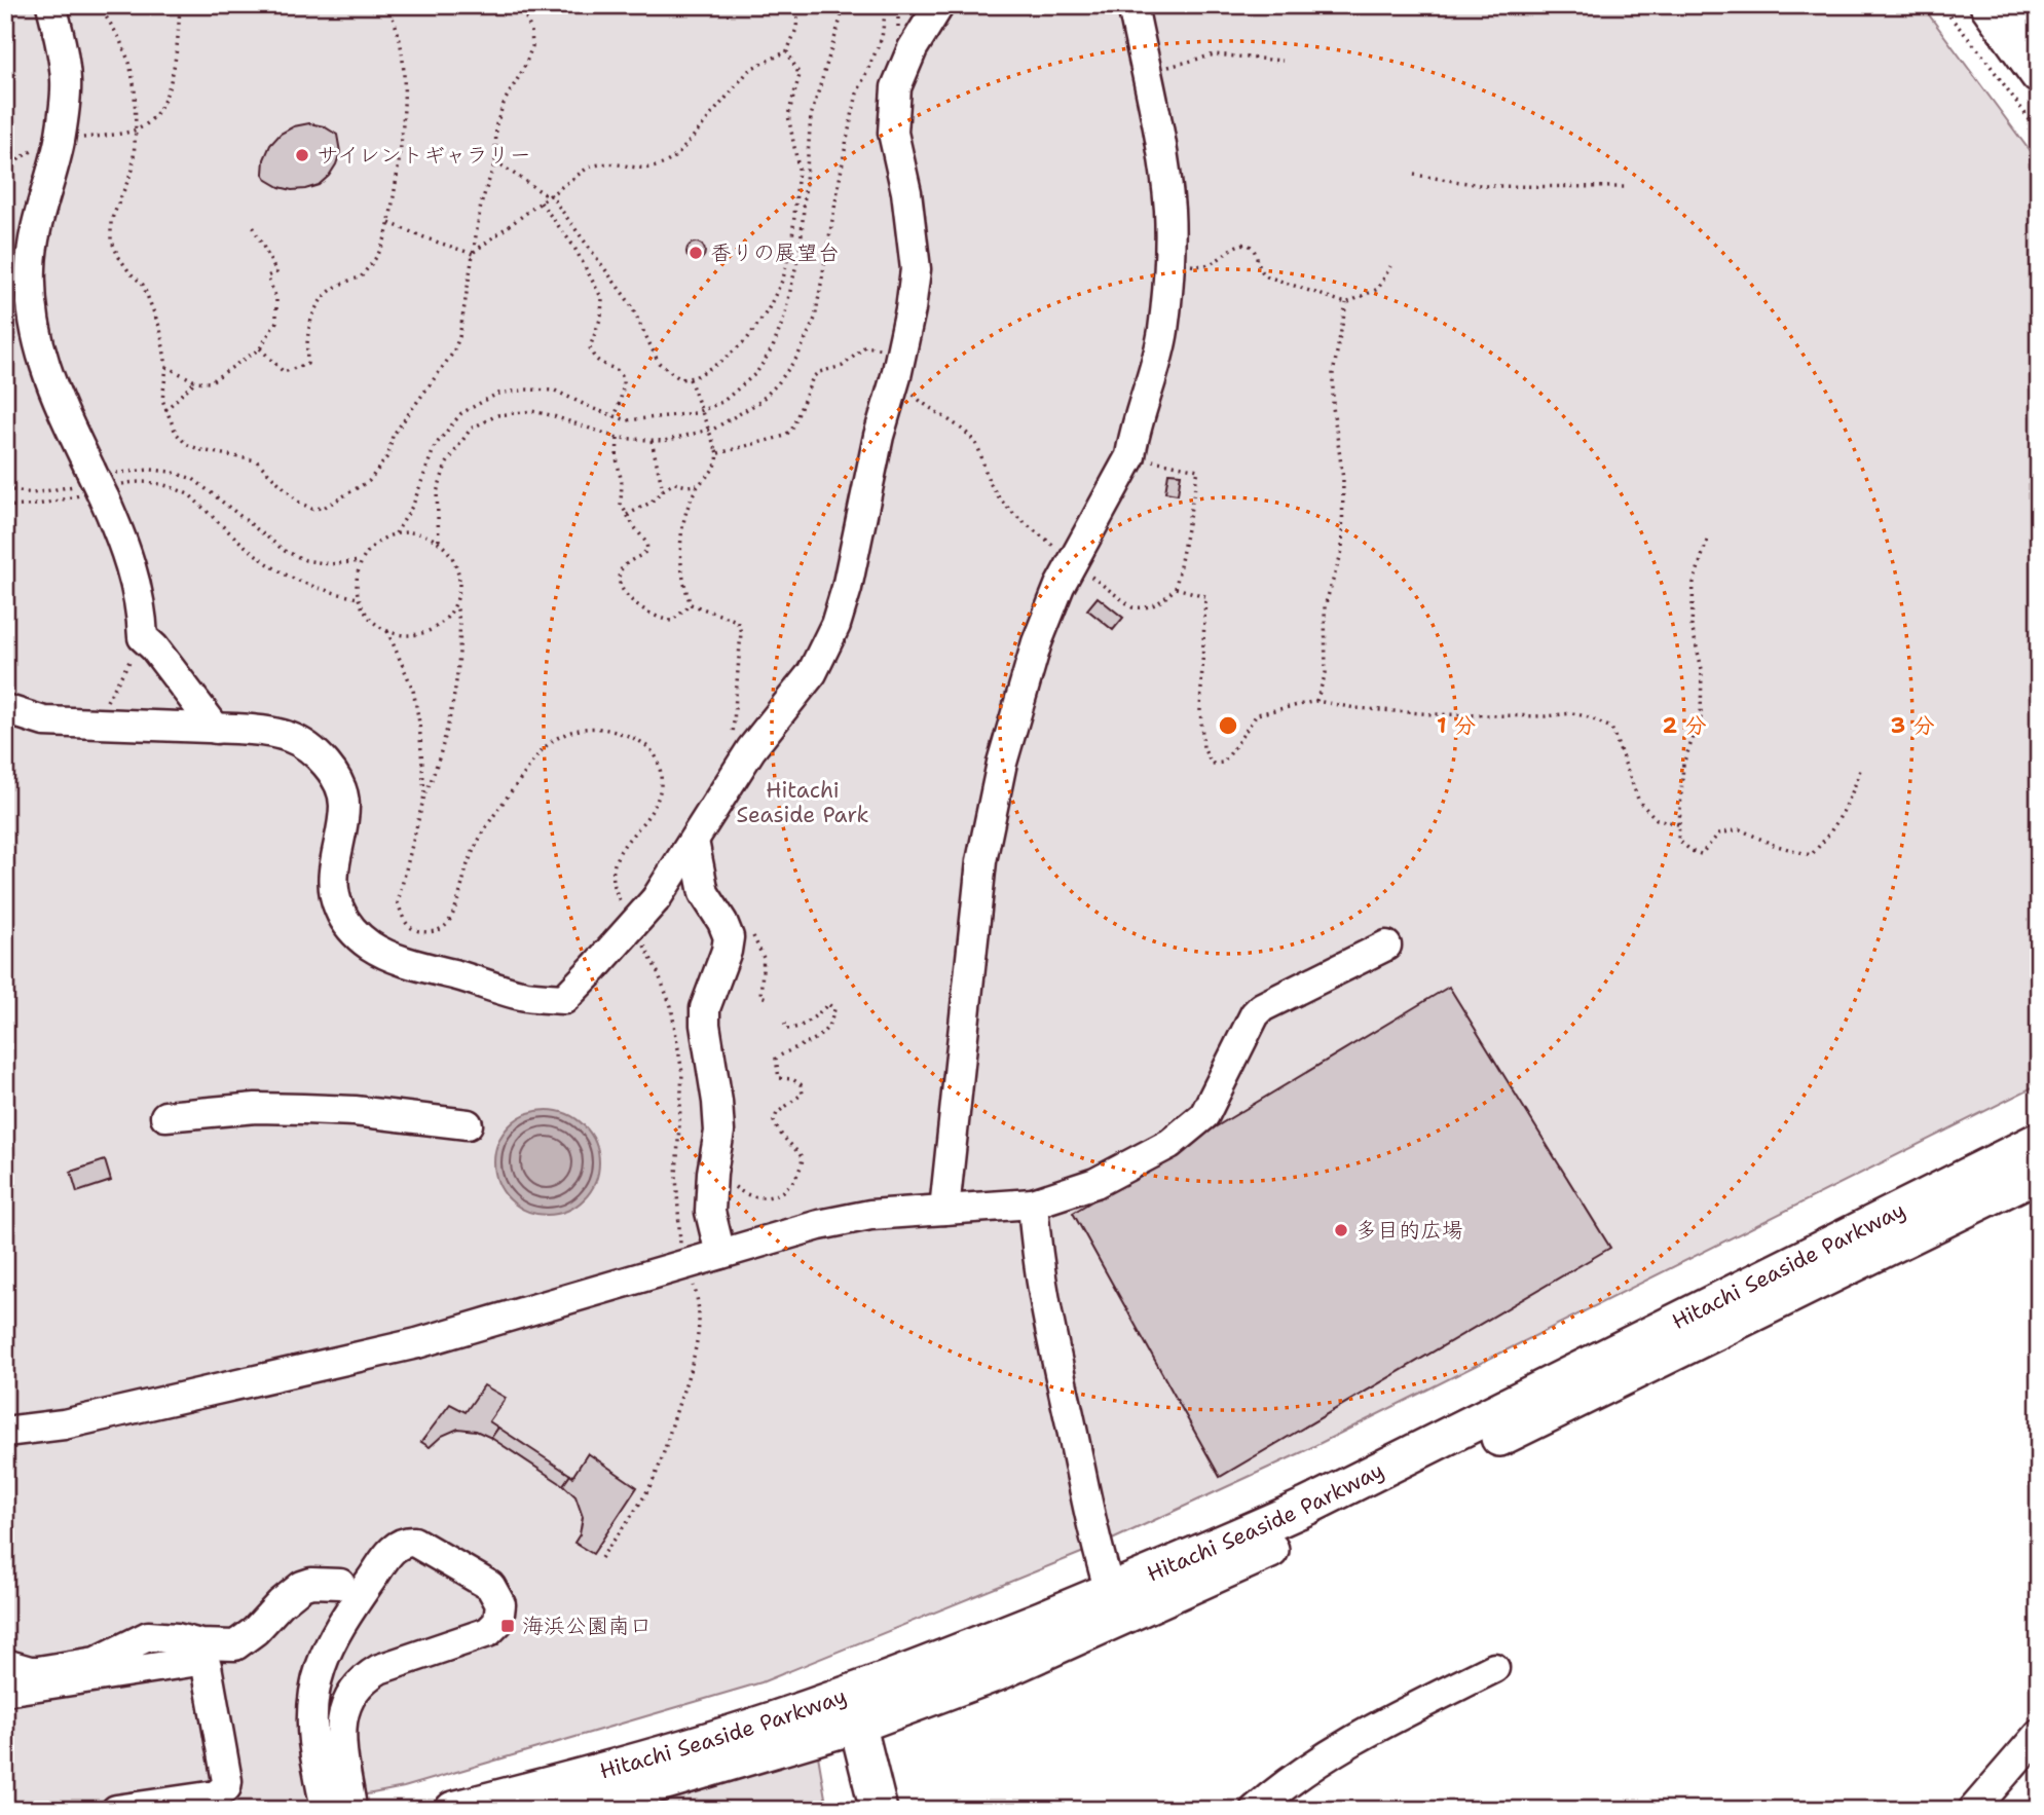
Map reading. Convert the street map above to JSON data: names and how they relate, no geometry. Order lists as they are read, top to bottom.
{
  "streets": {
    "main road": ["Hitachi Seaside Parkway"]
  },
  "parks": ["Hitachi Seaside Park"],
  "places": {
    "other": ["サイレントギャラリー", "香りの展望台", "多目的広場"],
    "transit": ["海浜公園南口"]
  },
  "rings": ["1 分", "2 分", "3 分"]
}
